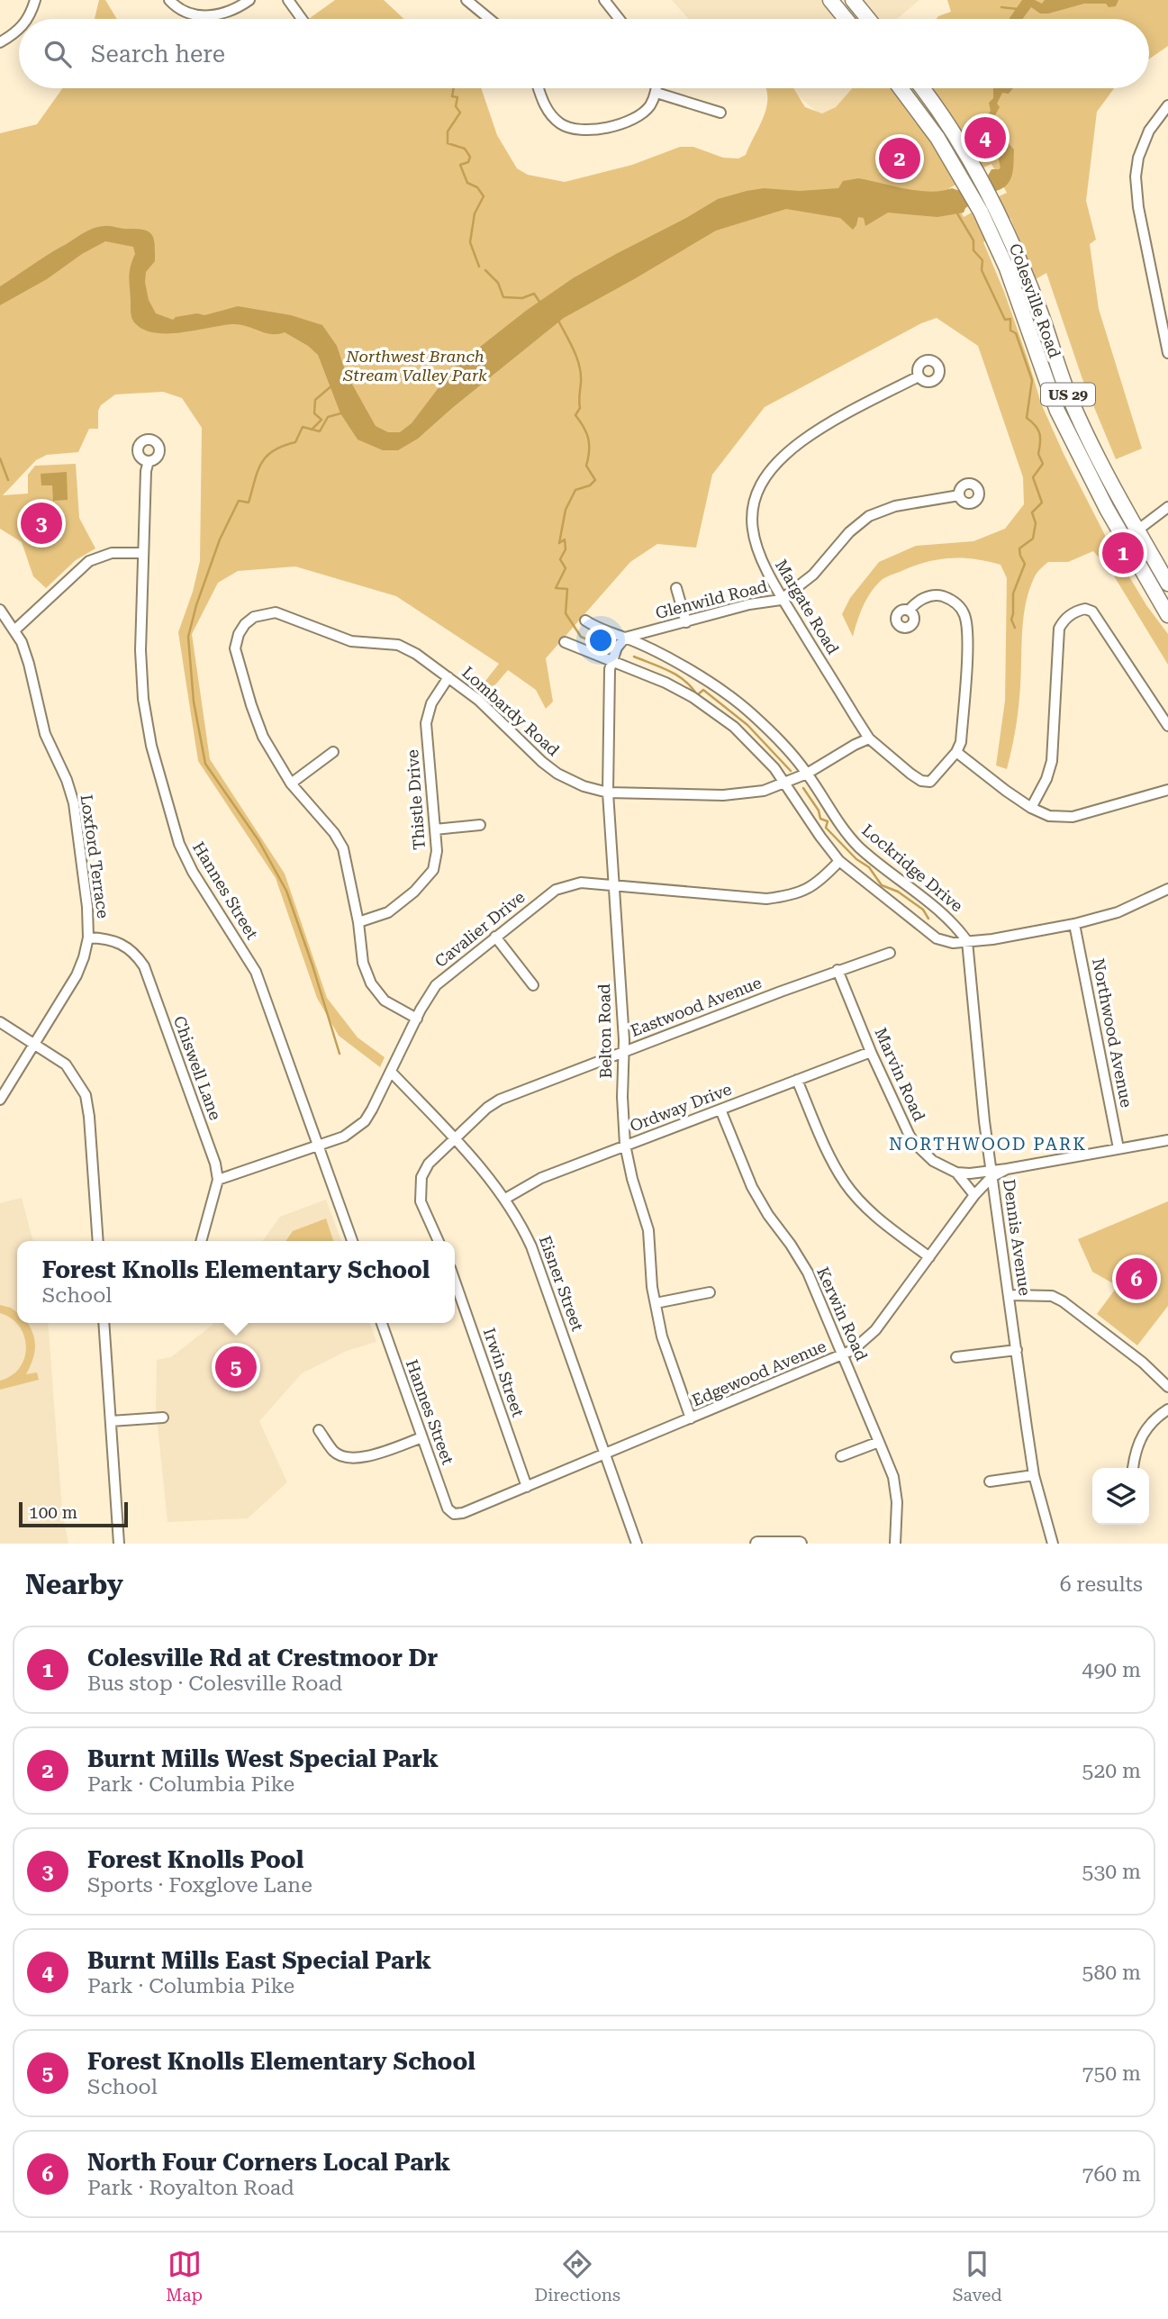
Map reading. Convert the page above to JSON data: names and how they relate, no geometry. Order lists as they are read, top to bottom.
{
  "streets": {
    "highway": ["Colesville Road", "US 29"],
    "street": [
      "Glenwild Road",
      "Margate Road",
      "Lombardy Road",
      "Thistle Drive",
      "Loxford Terrace",
      "Lockridge Drive",
      "Hannes Street",
      "Cavalier Drive",
      "Eastwood Avenue",
      "Belton Road",
      "Northwood Avenue",
      "Chiswell Lane",
      "Marvin Road",
      "Ordway Drive",
      "Dennis Avenue",
      "Eisner Street",
      "Kerwin Road",
      "Irwin Street",
      "Edgewood Avenue"
    ]
  },
  "crossings": [
    ["Glenwild Road", "Margate Road"],
    ["Glenwild Road", "Lockridge Drive"],
    ["Margate Road", "Lombardy Road"],
    ["Lombardy Road", "Thistle Drive"],
    ["Lombardy Road", "Lockridge Drive"],
    ["Lombardy Road", "Cavalier Drive"],
    ["Lombardy Road", "Belton Road"],
    ["Loxford Terrace", "Chiswell Lane"],
    ["Lockridge Drive", "Dennis Avenue"],
    ["Hannes Street", "Cavalier Drive"],
    ["Hannes Street", "Edgewood Avenue"],
    ["Cavalier Drive", "Belton Road"],
    ["Cavalier Drive", "Chiswell Lane"],
    ["Cavalier Drive", "Eisner Street"],
    ["Eastwood Avenue", "Belton Road"],
    ["Eastwood Avenue", "Marvin Road"],
    ["Eastwood Avenue", "Eisner Street"],
    ["Belton Road", "Ordway Drive"],
    ["Belton Road", "Edgewood Avenue"],
    ["Marvin Road", "Ordway Drive"],
    ["Marvin Road", "Edgewood Avenue"],
    ["Ordway Drive", "Eisner Street"],
    ["Ordway Drive", "Kerwin Road"],
    ["Dennis Avenue", "Edgewood Avenue"],
    ["Eisner Street", "Edgewood Avenue"],
    ["Kerwin Road", "Edgewood Avenue"],
    ["Irwin Street", "Edgewood Avenue"]
  ],
  "districts": ["NORTHWOOD PARK"],
  "parks": ["Northwest Branch Stream Valley Park"],
  "scale_bar": "100 m",
  "page": {
    "search": "Search here",
    "pins": [
      "4",
      "2",
      "3",
      "1",
      "6",
      "5"
    ],
    "popup": ["Forest Knolls Elementary School", "School"],
    "scale": "100 m",
    "heading": ["Nearby", "6 results"],
    "list": [
      {
        "mark": "1",
        "name": "Colesville Rd at Crestmoor Dr",
        "note": "Bus stop · Colesville Road",
        "value": "490 m"
      },
      {
        "mark": "2",
        "name": "Burnt Mills West Special Park",
        "note": "Park · Columbia Pike",
        "value": "520 m"
      },
      {
        "mark": "3",
        "name": "Forest Knolls Pool",
        "note": "Sports · Foxglove Lane",
        "value": "530 m"
      },
      {
        "mark": "4",
        "name": "Burnt Mills East Special Park",
        "note": "Park · Columbia Pike",
        "value": "580 m"
      },
      {
        "mark": "5",
        "name": "Forest Knolls Elementary School",
        "note": "School",
        "value": "750 m"
      },
      {
        "mark": "6",
        "name": "North Four Corners Local Park",
        "note": "Park · Royalton Road",
        "value": "760 m"
      }
    ],
    "nav": ["Map", "Directions", "Saved"]
  }
}
